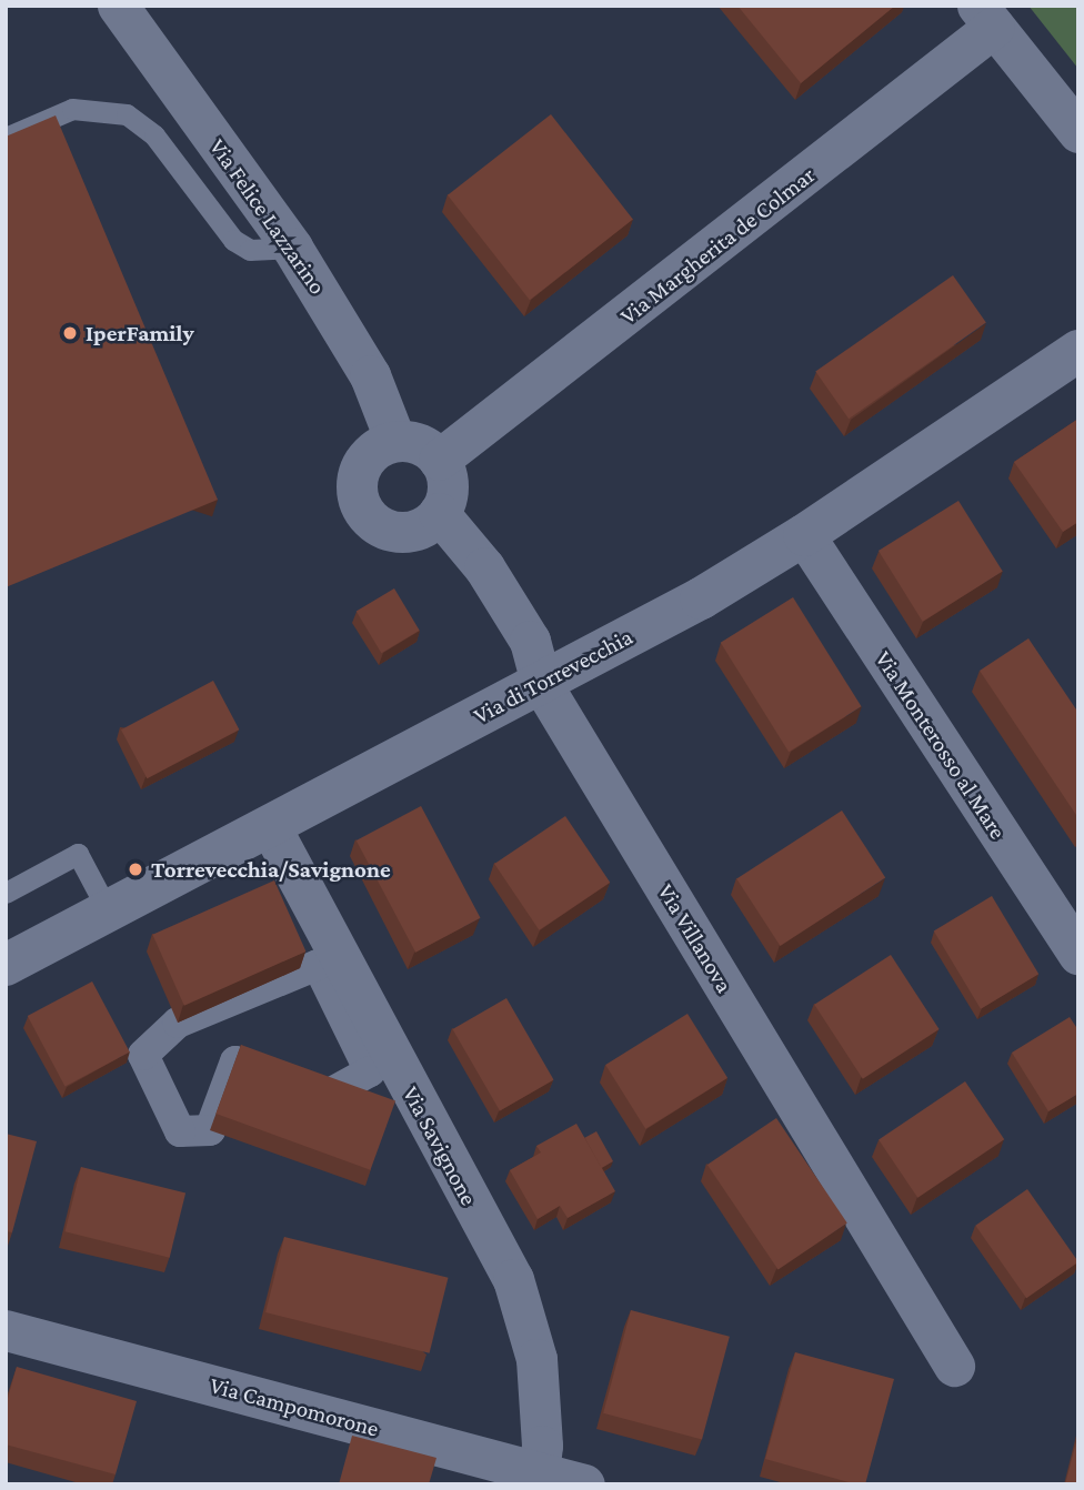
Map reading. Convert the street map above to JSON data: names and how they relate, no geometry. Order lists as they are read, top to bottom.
{
  "streets": {
    "main road": ["Via di Torrevecchia"],
    "street": [
      "Via Felice Lazzarino",
      "Via Margherita de Colmar",
      "Via Monterosso al Mare",
      "Via Villanova",
      "Via Savignone",
      "Via Campomorone"
    ]
  },
  "crossings": [
    ["Via Felice Lazzarino", "Via Margherita de Colmar"],
    ["Via Felice Lazzarino", "Via Villanova"],
    ["Via Margherita de Colmar", "Via Villanova"],
    ["Via di Torrevecchia", "Via Monterosso al Mare"],
    ["Via di Torrevecchia", "Via Villanova"],
    ["Via di Torrevecchia", "Via Savignone"],
    ["Via Savignone", "Via Campomorone"]
  ],
  "places": ["IperFamily", "Torrevecchia/Savignone"]
}
